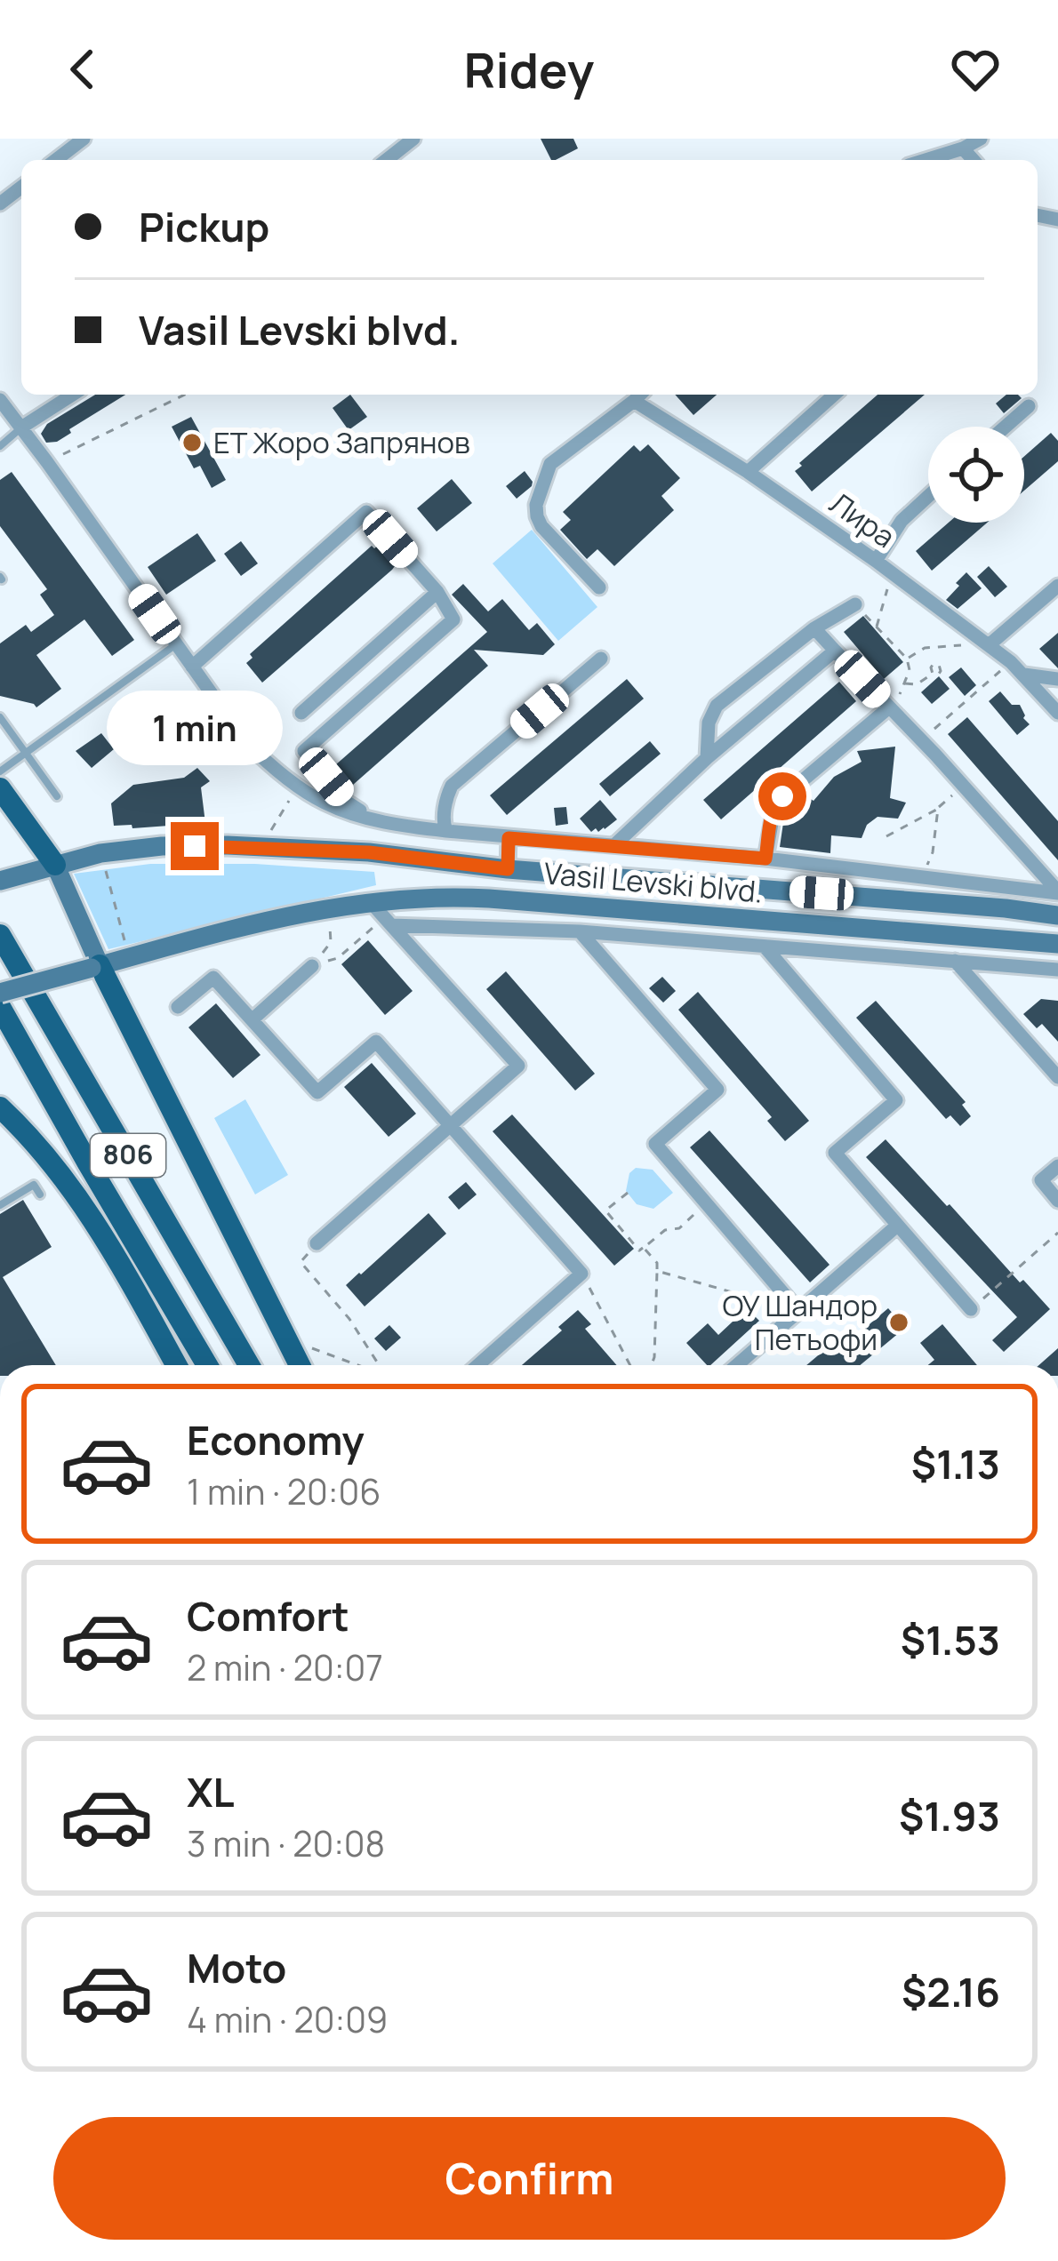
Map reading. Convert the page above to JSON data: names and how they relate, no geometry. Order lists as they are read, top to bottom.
{
  "streets": {
    "main road": ["Vasil Levski blvd.", "806"],
    "street": ["Лира"]
  },
  "places": ["ЕТ Жоро Запрянов", "ОУ Шандор Петьофи"],
  "page": {
    "header": "Ridey",
    "banner": ["Pickup", "Vasil Levski blvd."],
    "bubble": "1 min",
    "list": [
      {
        "name": "Economy",
        "note": "1 min · 20:06",
        "value": "$1.13"
      },
      {
        "name": "Comfort",
        "note": "2 min · 20:07",
        "value": "$1.53"
      },
      {
        "name": "XL",
        "note": "3 min · 20:08",
        "value": "$1.93"
      },
      {
        "name": "Moto",
        "note": "4 min · 20:09",
        "value": "$2.16"
      }
    ],
    "buttons": "Confirm"
  }
}
